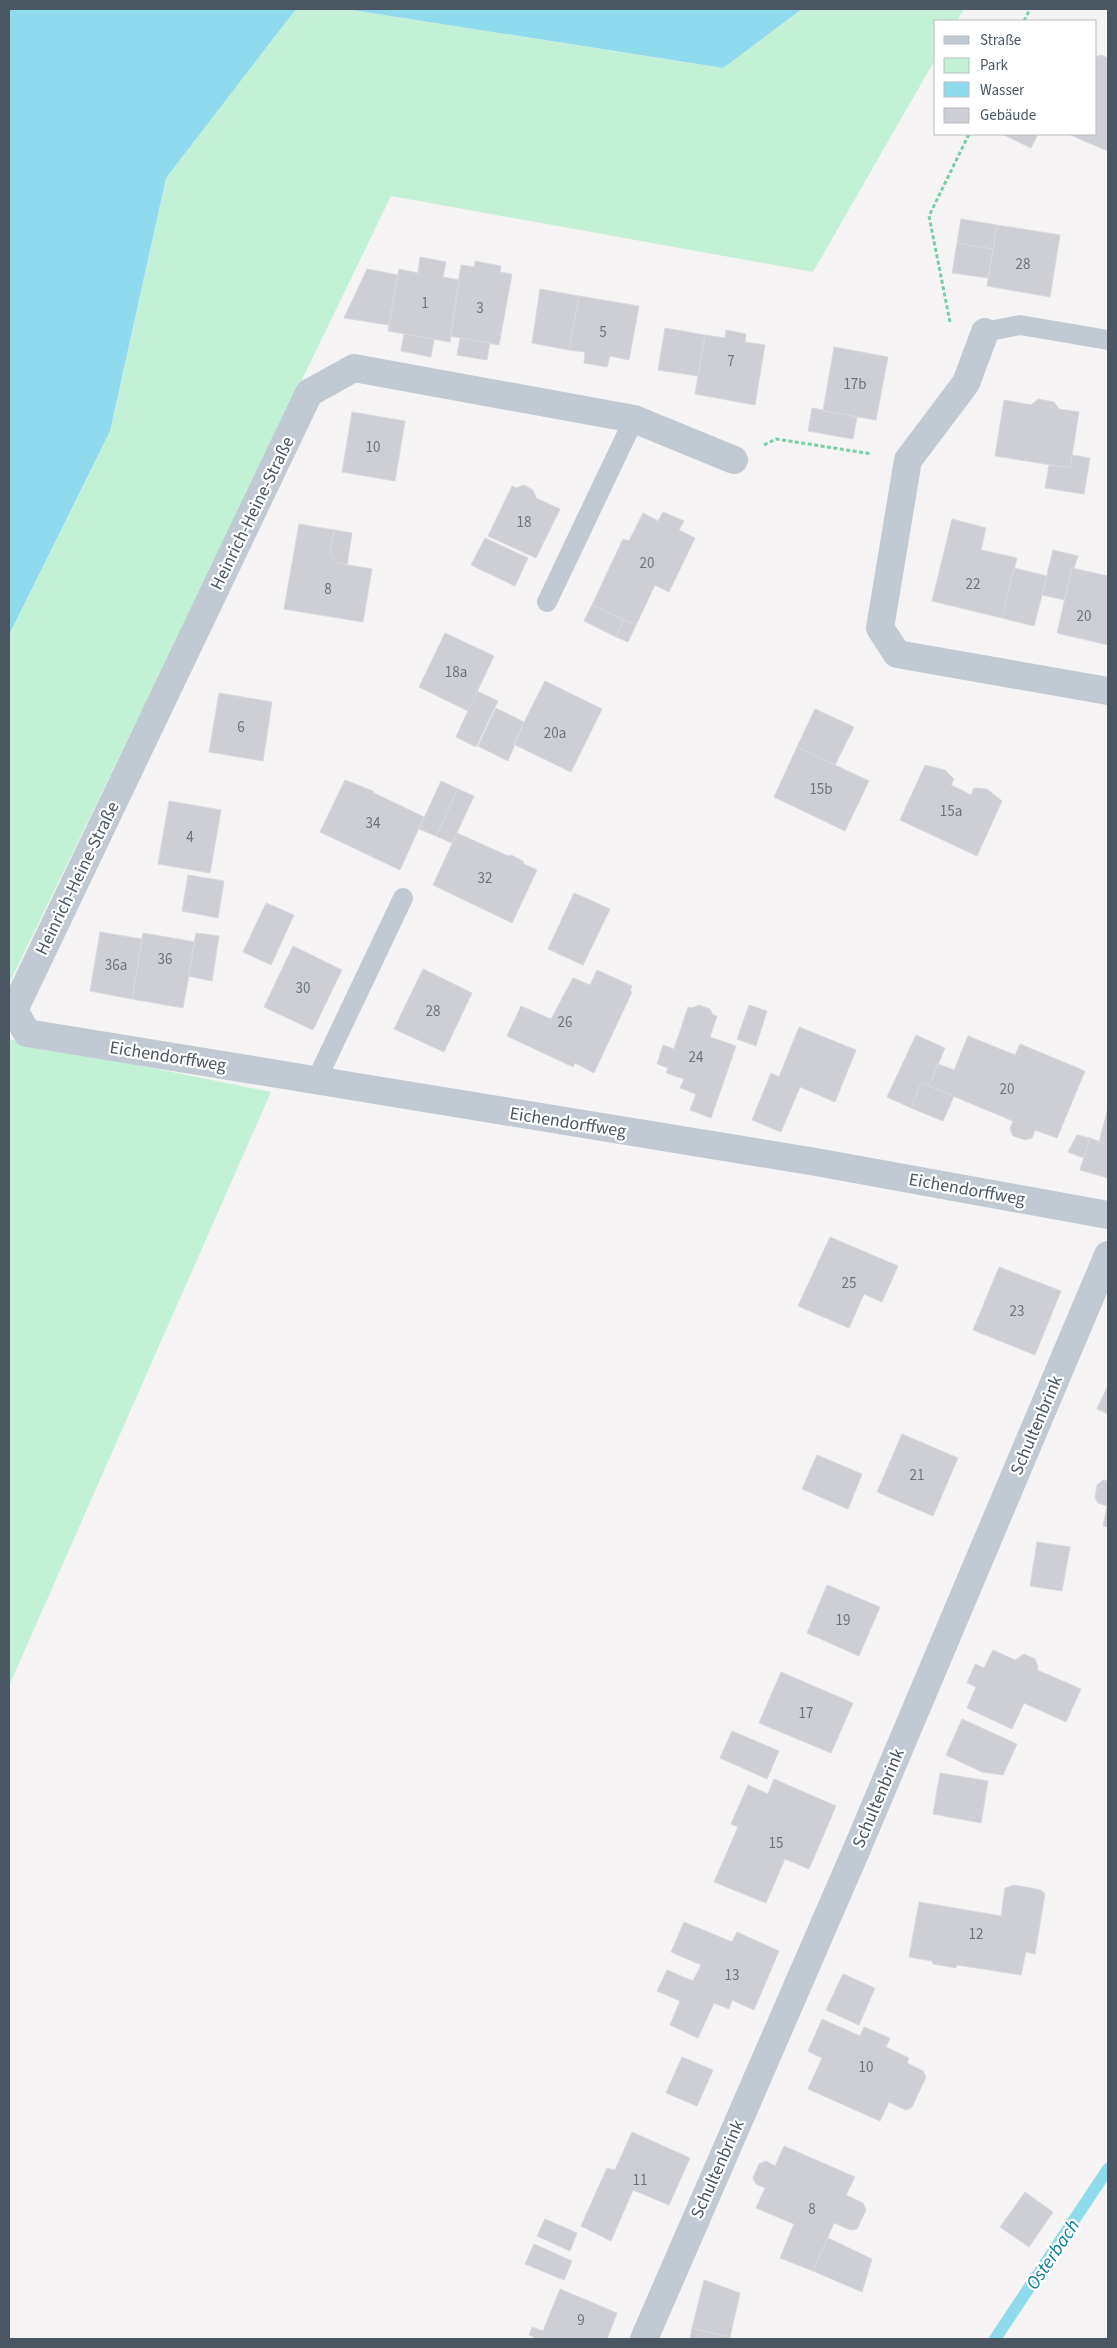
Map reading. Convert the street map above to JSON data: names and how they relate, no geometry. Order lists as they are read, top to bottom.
{
  "streets": {
    "street": ["Heinrich-Heine-Straße", "Eichendorffweg", "Schultenbrink"]
  },
  "crossings": [
    ["Heinrich-Heine-Straße", "Eichendorffweg"]
  ],
  "water": ["Osterbach"],
  "house_numbers": [
    "28",
    "1",
    "3",
    "5",
    "7",
    "17b",
    "10",
    "18",
    "20",
    "22",
    "8",
    "20",
    "18a",
    "6",
    "20a",
    "15b",
    "15a",
    "34",
    "4",
    "32",
    "36",
    "36a",
    "30",
    "28",
    "26",
    "24",
    "20",
    "25",
    "23",
    "21",
    "19",
    "17",
    "15",
    "12",
    "13",
    "10",
    "11",
    "8",
    "9"
  ],
  "legend": [
    "Straße",
    "Park",
    "Wasser",
    "Gebäude"
  ]
}
